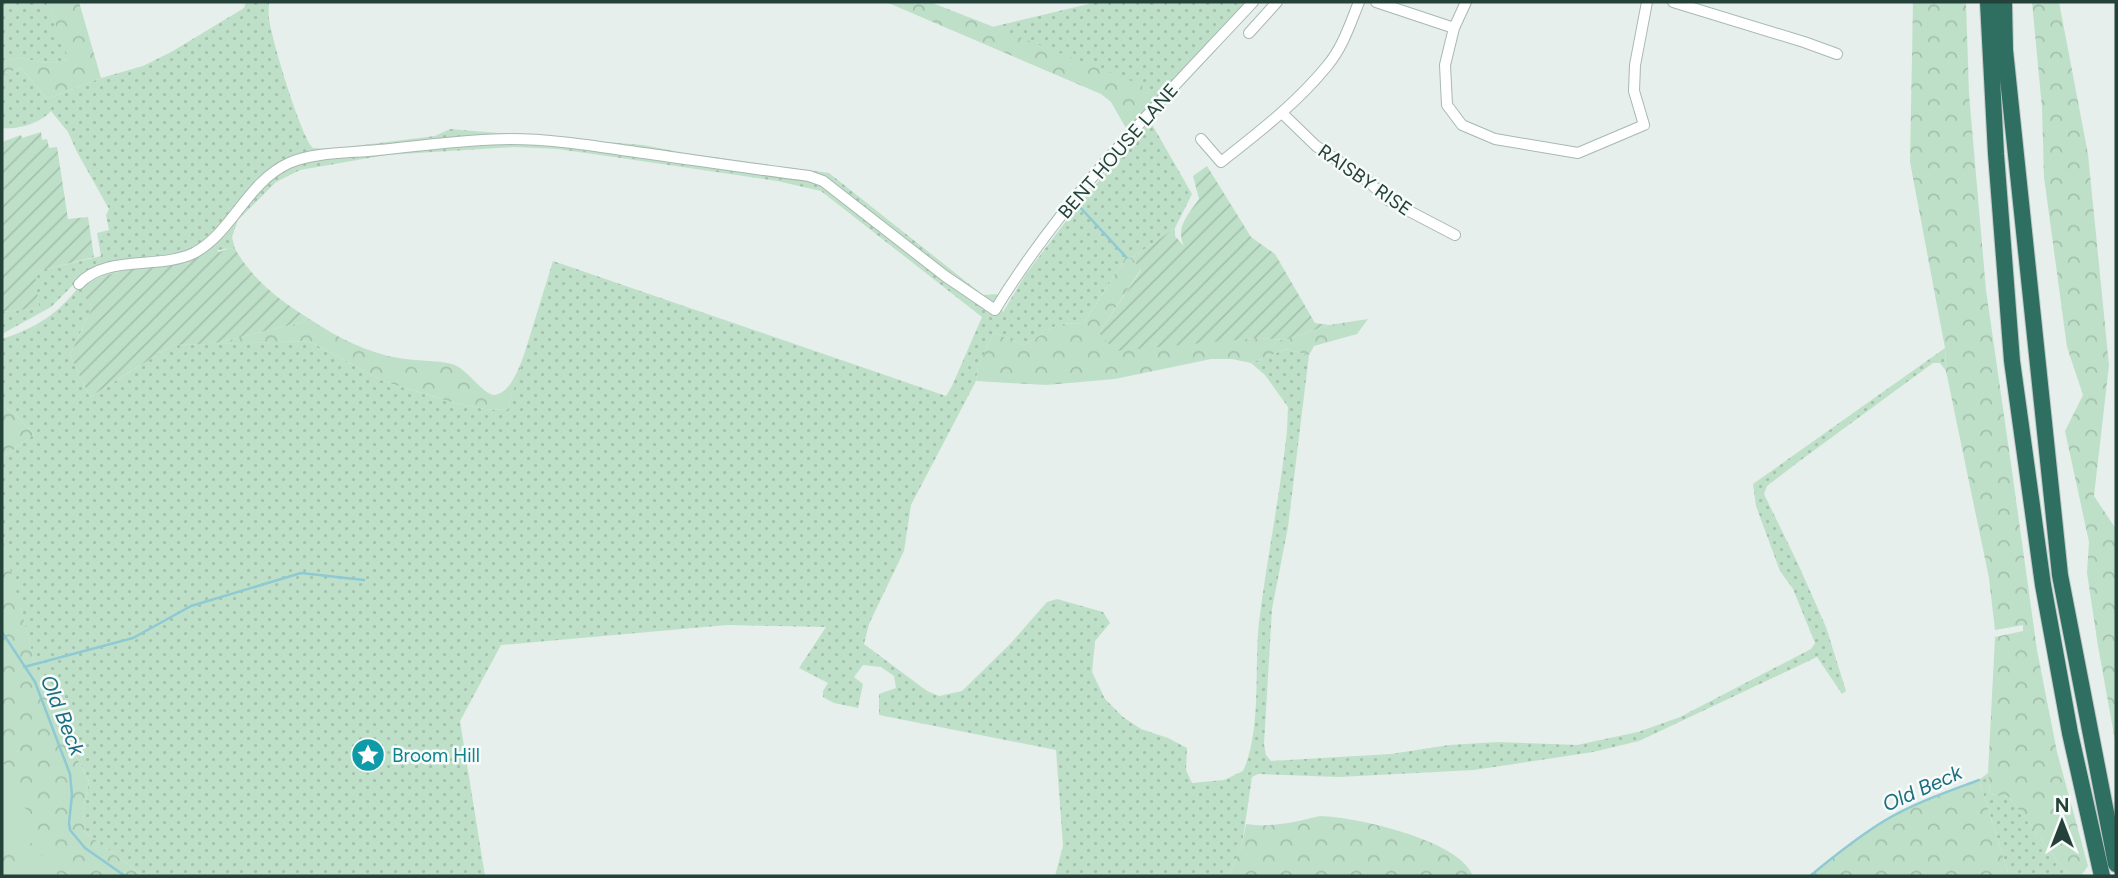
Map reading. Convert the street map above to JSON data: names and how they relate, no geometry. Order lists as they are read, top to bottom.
{
  "streets": {
    "street": ["BENT HOUSE LANE", "RAISBY RISE"]
  },
  "water": ["Old Beck"],
  "places": {
    "place": ["Broom Hill"]
  },
  "north": "top"
}
